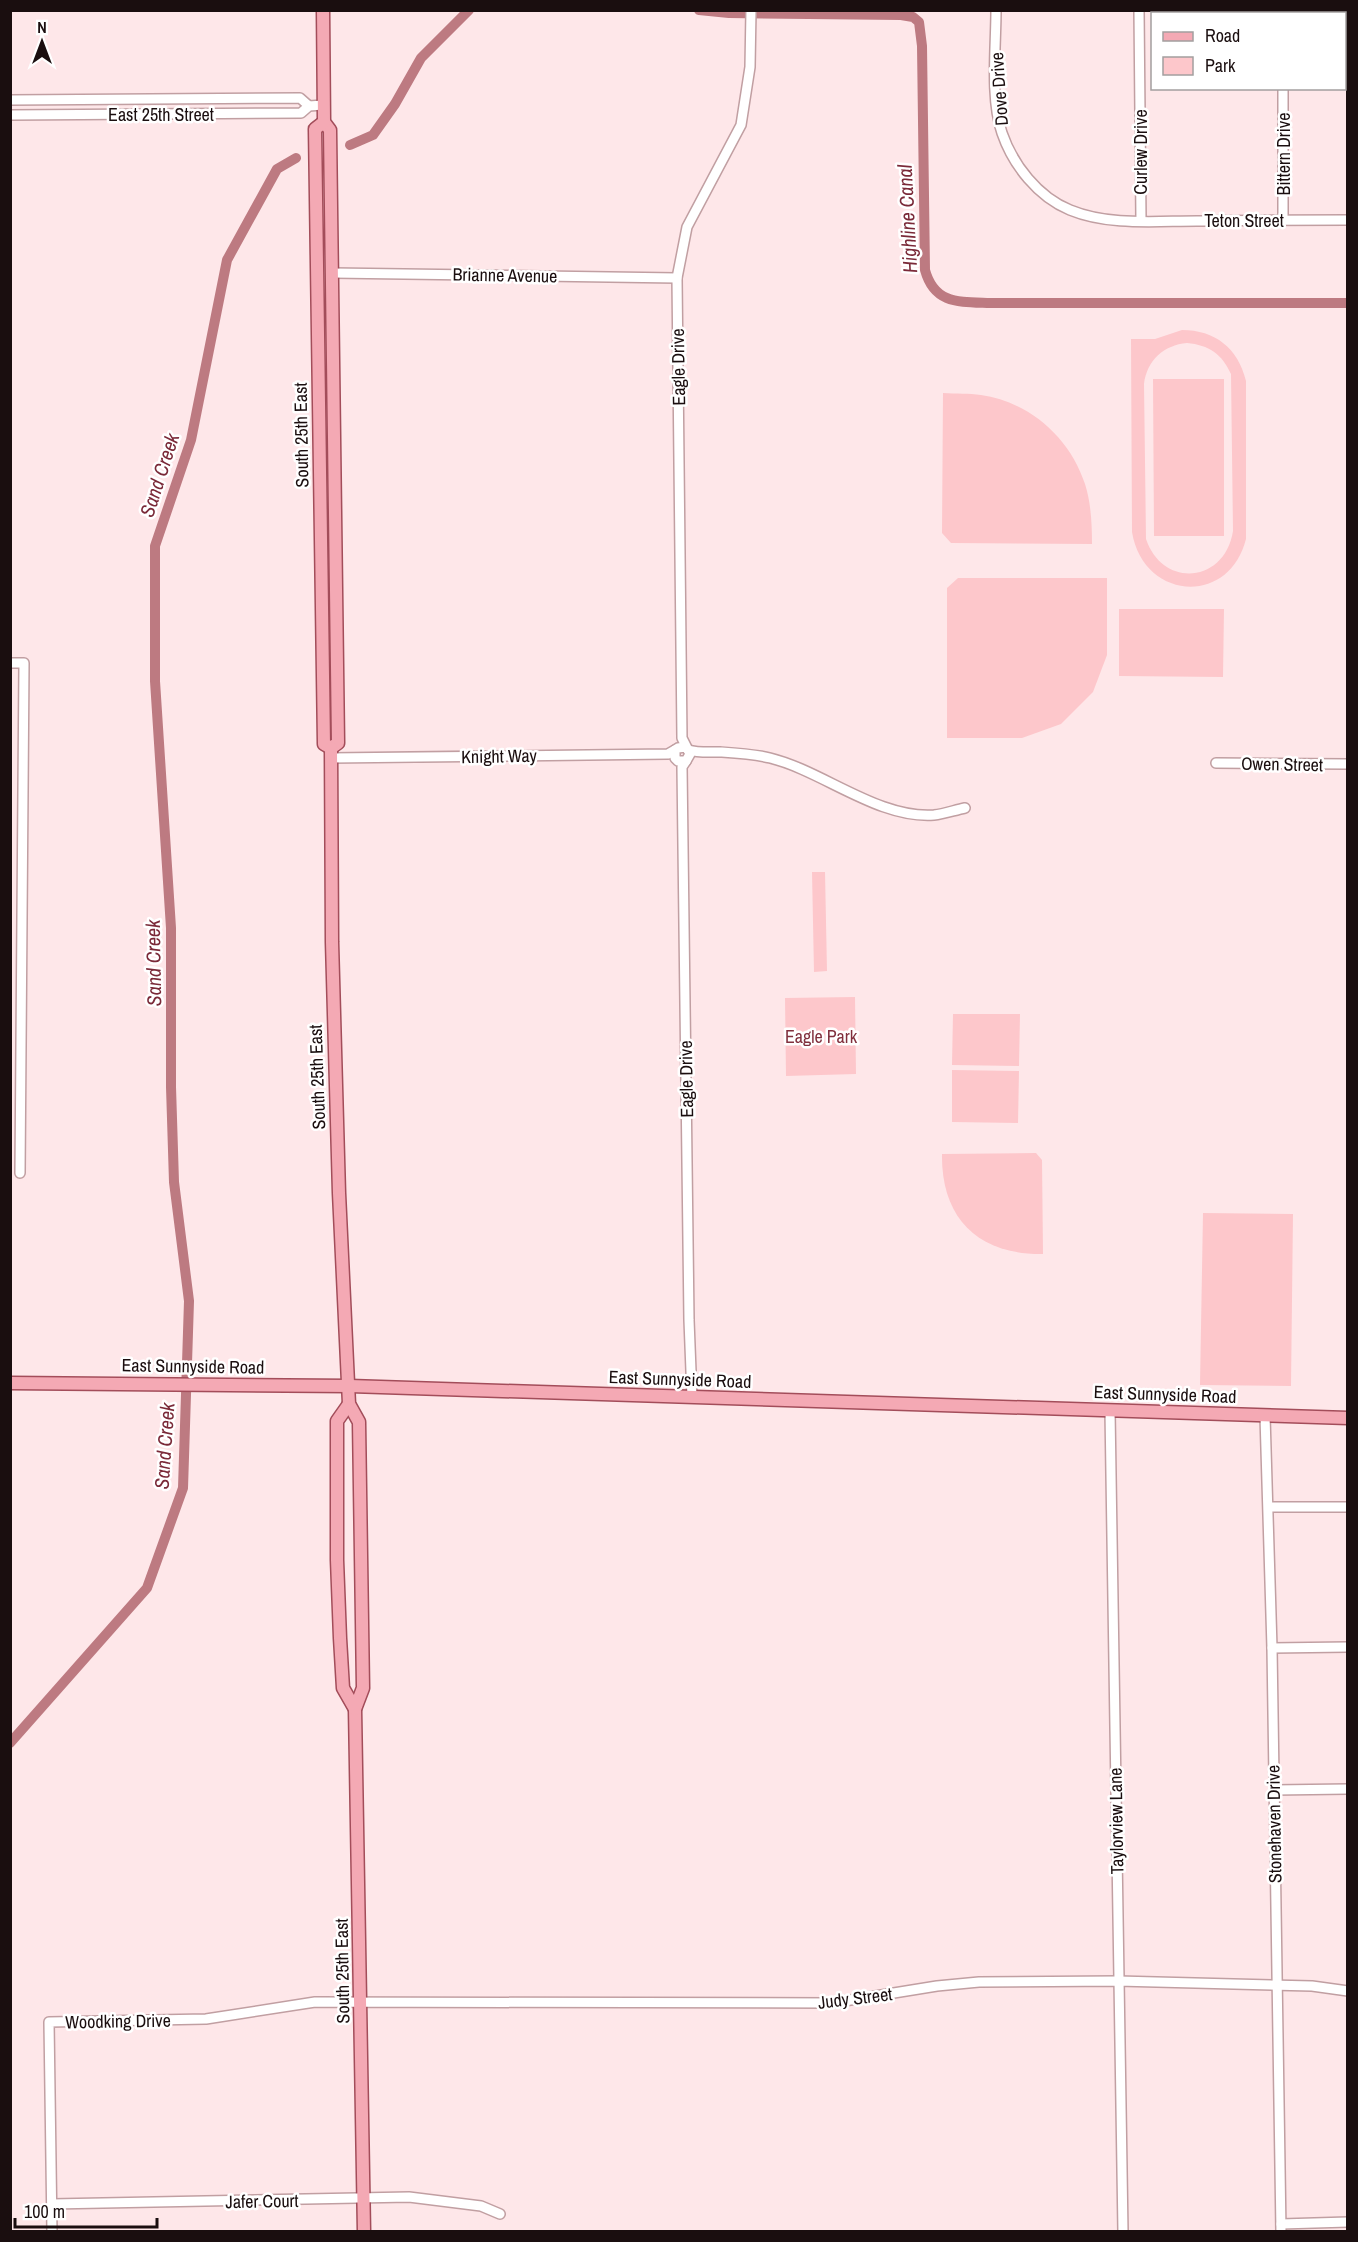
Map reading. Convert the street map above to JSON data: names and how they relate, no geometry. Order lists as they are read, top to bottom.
{
  "streets": {
    "main road": ["South 25th East", "East Sunnyside Road"],
    "street": [
      "Dove Drive",
      "East 25th Street",
      "Curlew Drive",
      "Bittern Drive",
      "Teton Street",
      "Brianne Avenue",
      "Eagle Drive",
      "Knight Way",
      "Owen Street",
      "Taylorview Lane",
      "Stonehaven Drive",
      "Judy Street",
      "Woodking Drive",
      "Jafer Court"
    ]
  },
  "crossings": [
    ["Dove Drive", "Curlew Drive"],
    ["Dove Drive", "Teton Street"],
    ["East 25th Street", "South 25th East"],
    ["Curlew Drive", "Teton Street"],
    ["Bittern Drive", "Teton Street"],
    ["Brianne Avenue", "Eagle Drive"],
    ["Brianne Avenue", "South 25th East"],
    ["Eagle Drive", "Knight Way"],
    ["Eagle Drive", "East Sunnyside Road"],
    ["South 25th East", "Knight Way"],
    ["South 25th East", "East Sunnyside Road"],
    ["South 25th East", "Judy Street"],
    ["South 25th East", "Woodking Drive"],
    ["South 25th East", "Jafer Court"],
    ["East Sunnyside Road", "Taylorview Lane"],
    ["East Sunnyside Road", "Stonehaven Drive"],
    ["Taylorview Lane", "Judy Street"],
    ["Stonehaven Drive", "Judy Street"],
    ["Judy Street", "Woodking Drive"],
    ["Woodking Drive", "Jafer Court"]
  ],
  "water": ["Highline Canal", "Sand Creek"],
  "parks": ["Eagle Park"],
  "legend": ["Road", "Park"],
  "scale_bar": "100 m",
  "north": "top"
}
